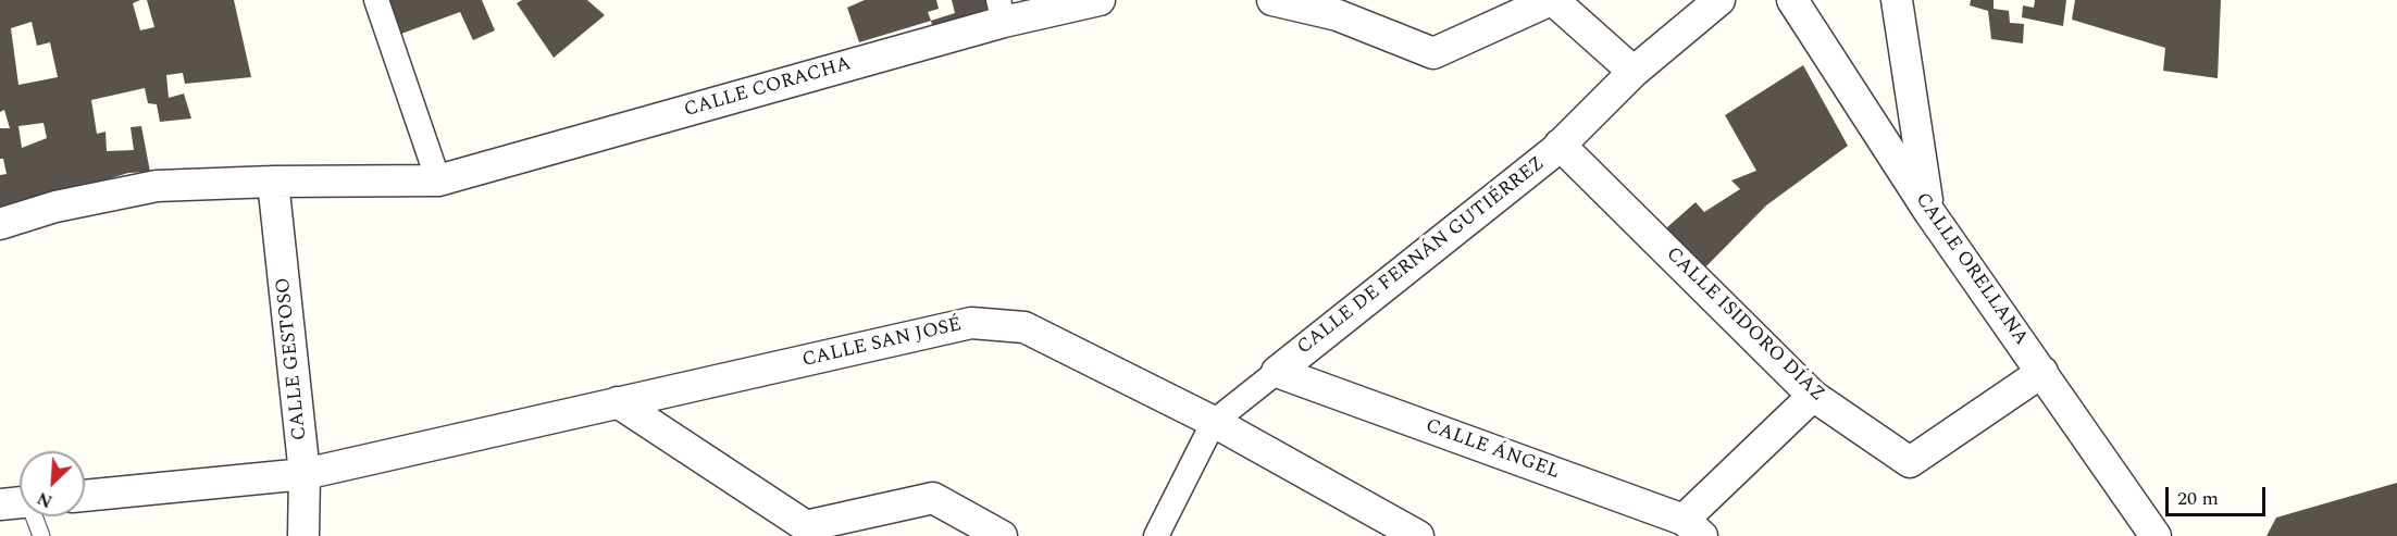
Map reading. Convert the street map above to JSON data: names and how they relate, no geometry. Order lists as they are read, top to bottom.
{
  "streets": {
    "street": [
      "CALLE CORACHA",
      "CALLE DE FERNÁN GUTIÉRREZ",
      "CALLE ORELLANA",
      "CALLE ISIDORO DÍAZ",
      "CALLE SAN JOSÉ",
      "CALLE GESTOSO",
      "CALLE ÁNGEL"
    ]
  },
  "crossings": [
    ["CALLE CORACHA", "CALLE GESTOSO"],
    ["CALLE DE FERNÁN GUTIÉRREZ", "CALLE ISIDORO DÍAZ"],
    ["CALLE DE FERNÁN GUTIÉRREZ", "CALLE SAN JOSÉ"],
    ["CALLE DE FERNÁN GUTIÉRREZ", "CALLE ÁNGEL"],
    ["CALLE ORELLANA", "CALLE ISIDORO DÍAZ"],
    ["CALLE SAN JOSÉ", "CALLE GESTOSO"]
  ],
  "scale_bar": "20 m",
  "north": "bottom left"
}
